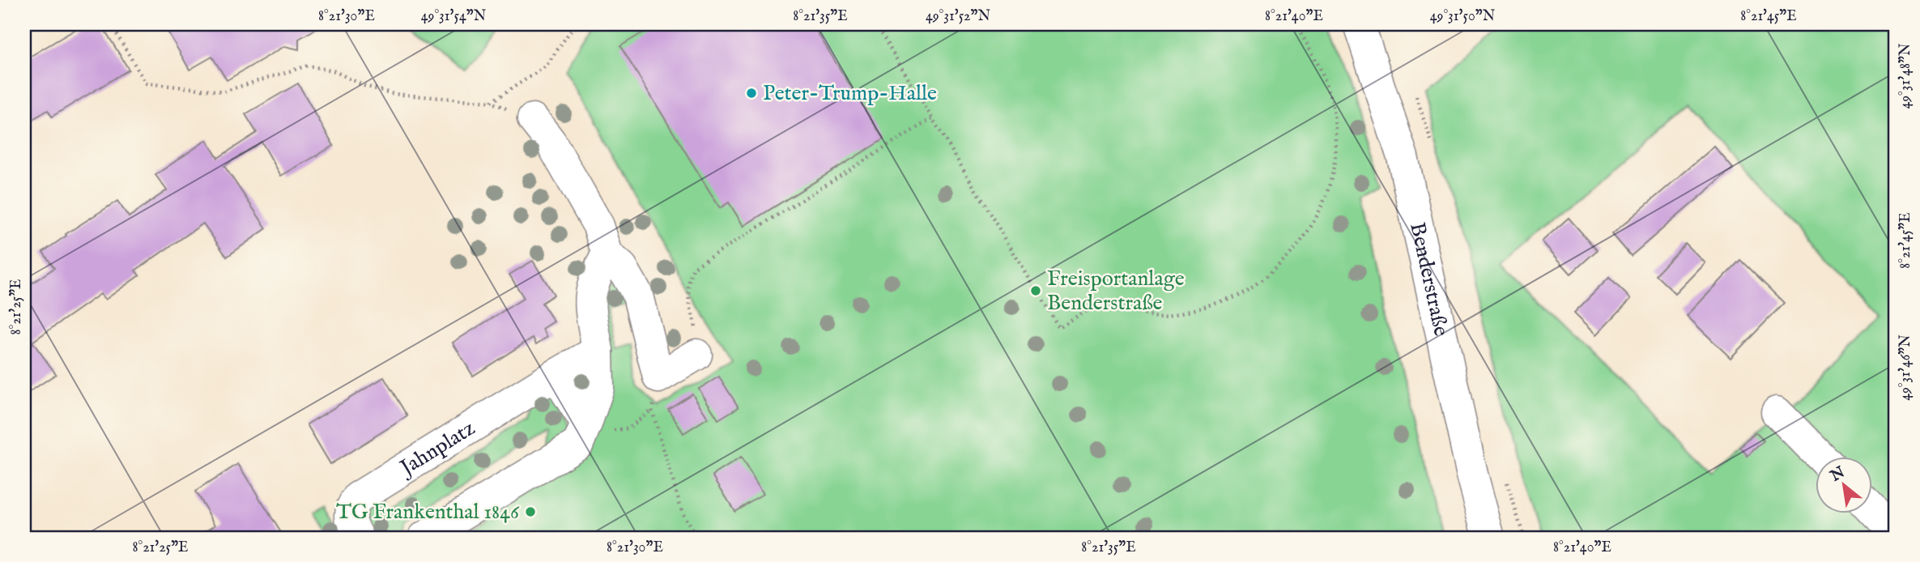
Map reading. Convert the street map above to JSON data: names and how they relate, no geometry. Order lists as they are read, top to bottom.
{
  "streets": {
    "street": ["Benderstraße", "Jahnplatz"]
  },
  "places": ["Peter-Trump-Halle", "Freisportanlage Benderstraße", "TG Frankenthal 1846"],
  "north": "top left",
  "coordinates": [
    "8°21'30\"E",
    "49°31'54\"N",
    "8°21'35\"E",
    "49°31'52\"N",
    "8°21'40\"E",
    "49°31'50\"N",
    "8°21'45\"E",
    "49°31'48\"N",
    "8°21'25\"E",
    "49°31'46\"N"
  ]
}
